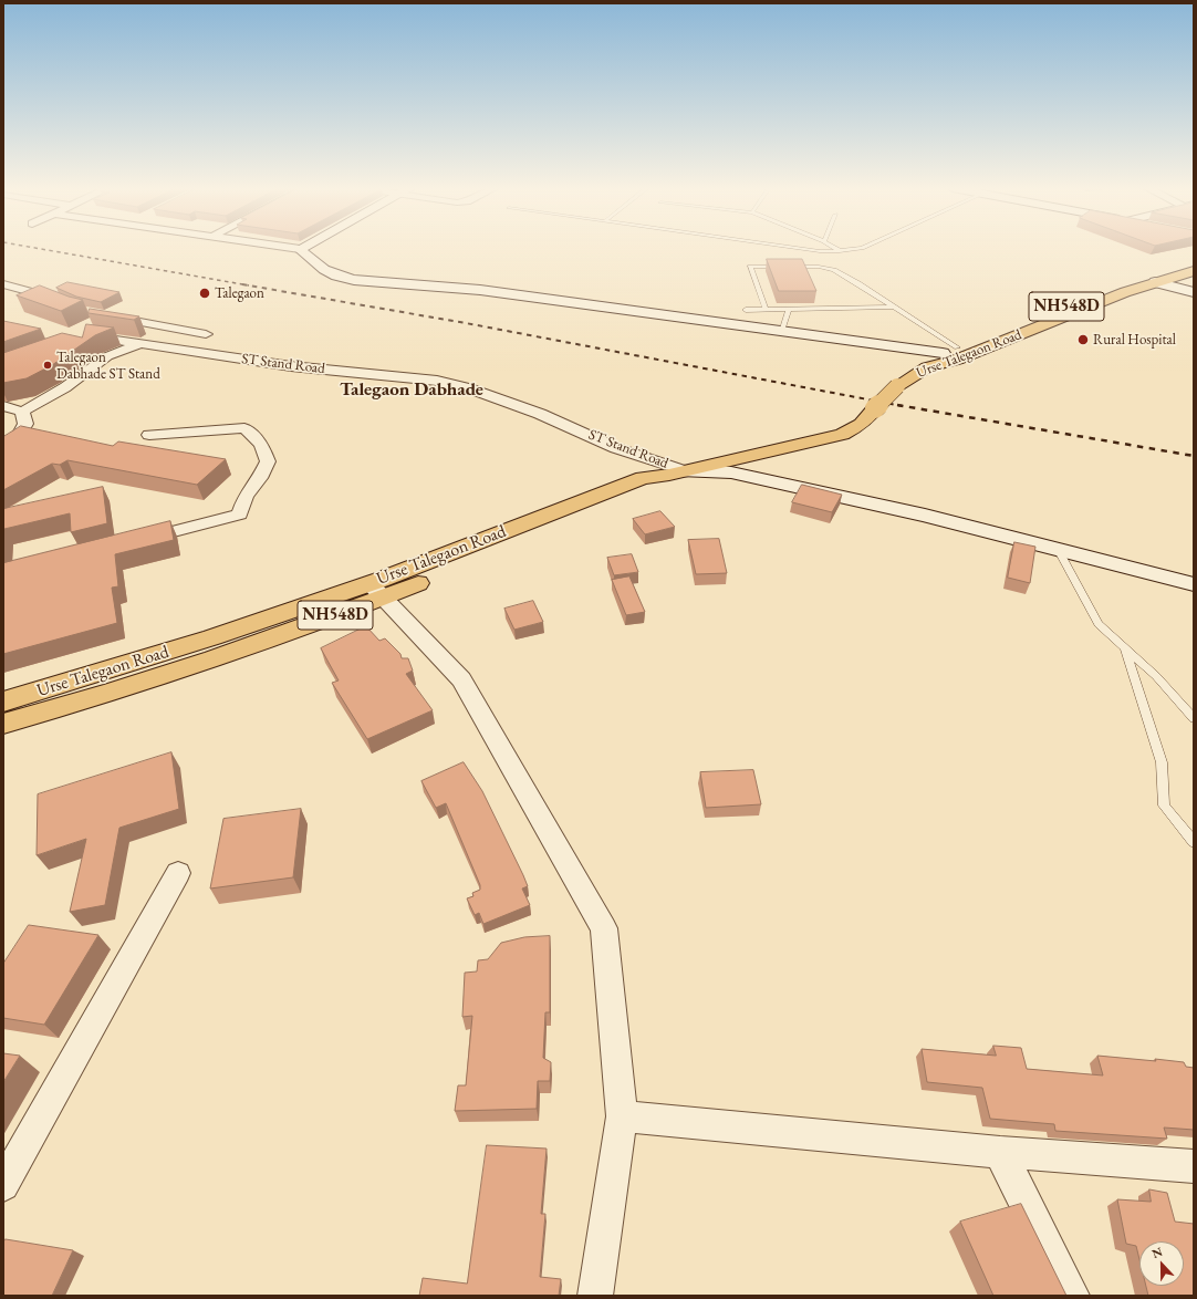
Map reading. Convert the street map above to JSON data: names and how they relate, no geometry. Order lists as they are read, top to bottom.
{
  "streets": {
    "highway": ["NH548D", "Urse Talegaon Road"],
    "street": ["ST Stand Road"]
  },
  "crossings": [
    ["NH548D", "Urse Talegaon Road"],
    ["NH548D", "ST Stand Road"],
    ["Urse Talegaon Road", "ST Stand Road"]
  ],
  "districts": ["Talegaon Dabhade"],
  "places": ["Talegaon", "Rural Hospital", "Talegaon Dabhade ST Stand"],
  "north": "top"
}
